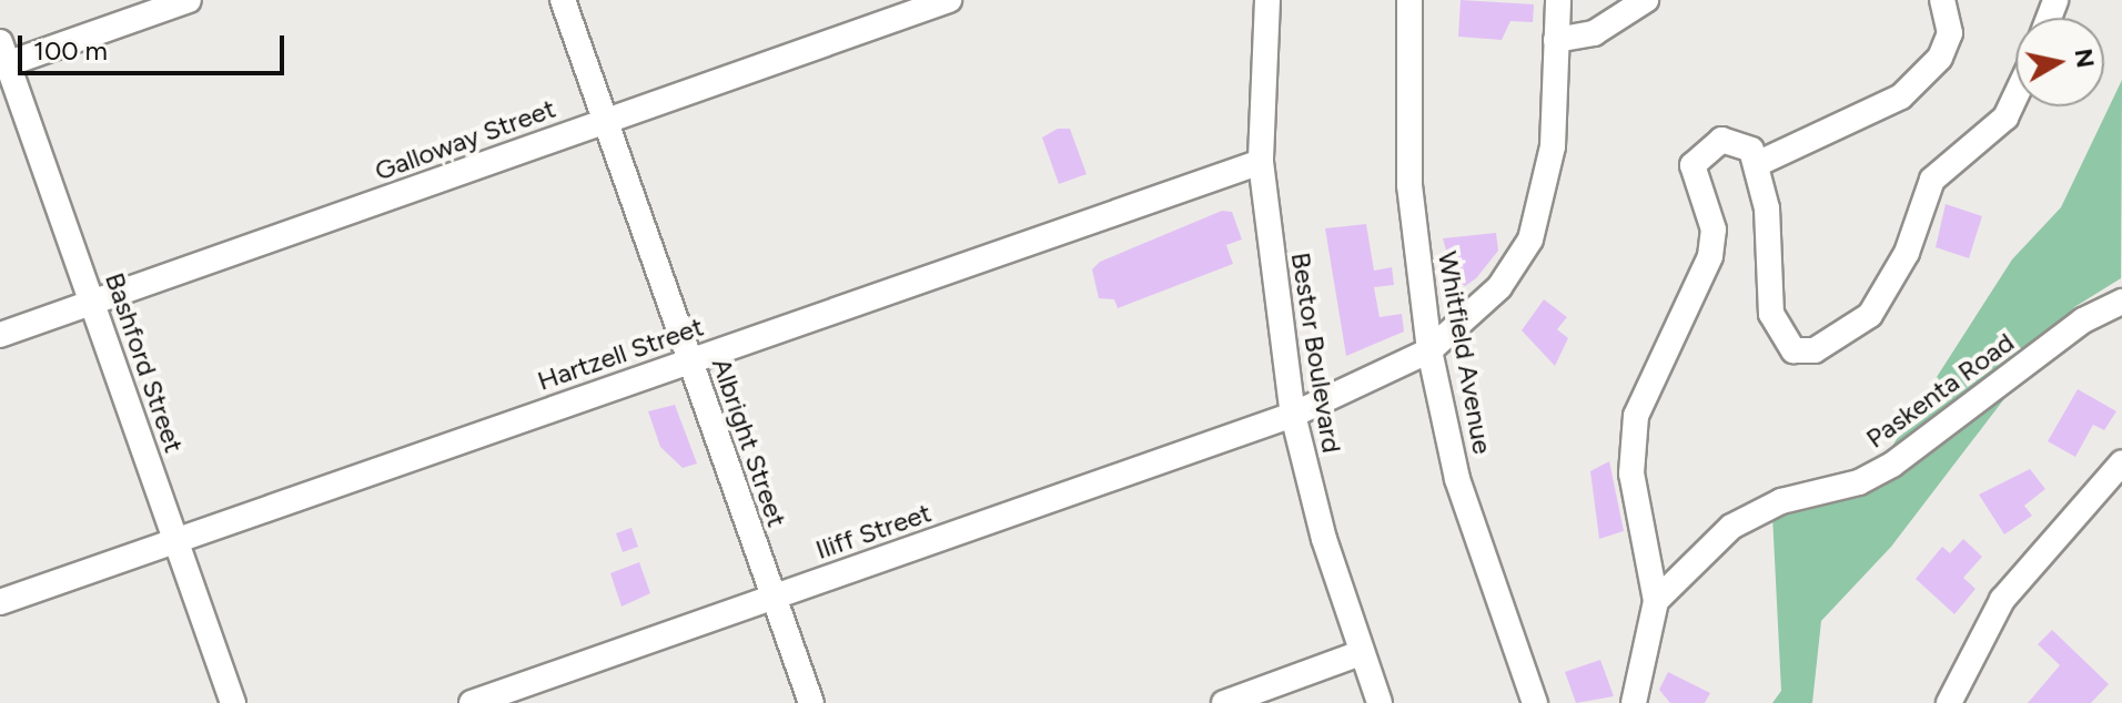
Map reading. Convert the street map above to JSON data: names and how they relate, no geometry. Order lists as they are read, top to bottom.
{
  "streets": {
    "street": [
      "Galloway Street",
      "Bestor Boulevard",
      "Whitfield Avenue",
      "Hartzell Street",
      "Bashford Street",
      "Paskenta Road",
      "Albright Street",
      "Iliff Street"
    ]
  },
  "crossings": [
    ["Galloway Street", "Bashford Street"],
    ["Galloway Street", "Albright Street"],
    ["Bestor Boulevard", "Hartzell Street"],
    ["Bestor Boulevard", "Iliff Street"],
    ["Whitfield Avenue", "Iliff Street"],
    ["Hartzell Street", "Bashford Street"],
    ["Hartzell Street", "Albright Street"],
    ["Albright Street", "Iliff Street"]
  ],
  "scale_bar": "100 m",
  "north": "right"
}
